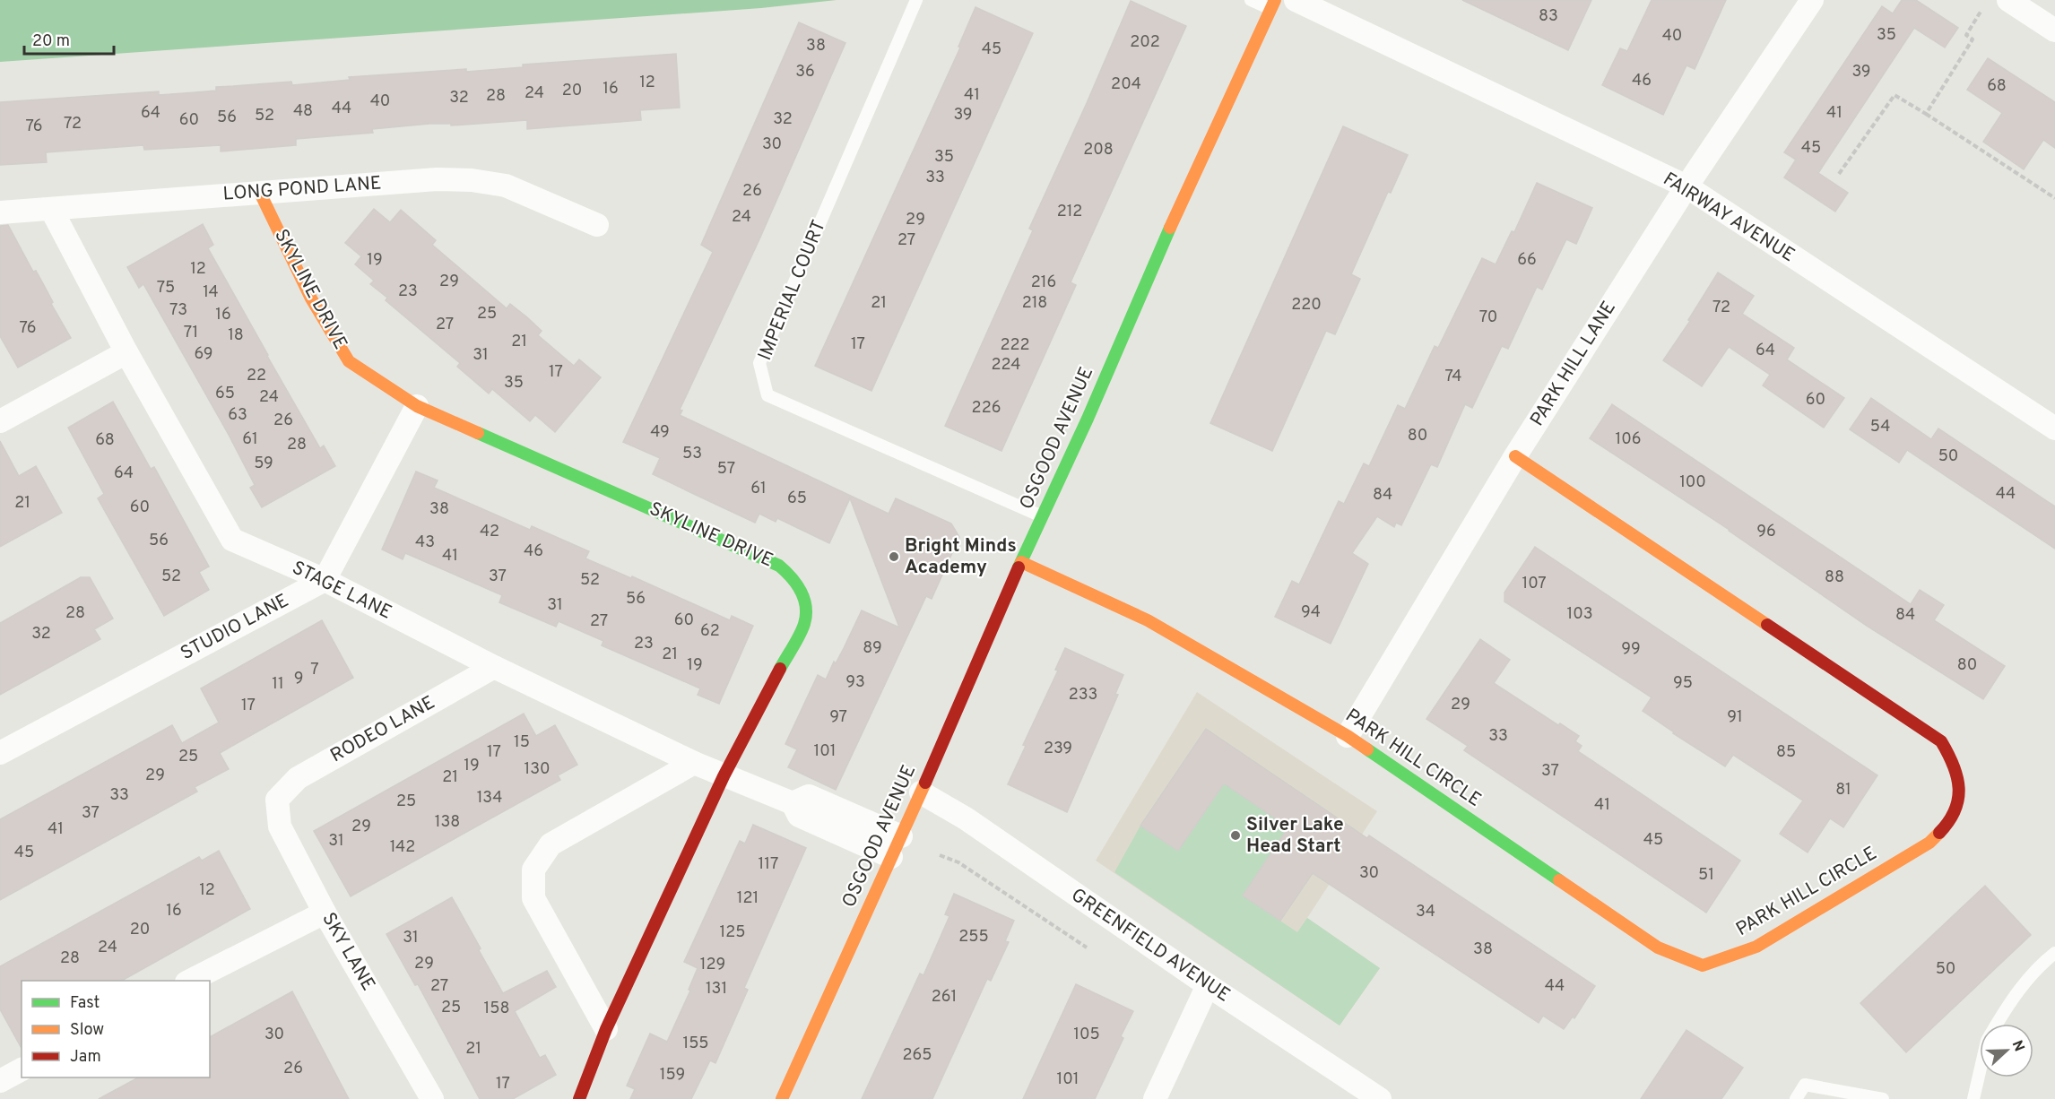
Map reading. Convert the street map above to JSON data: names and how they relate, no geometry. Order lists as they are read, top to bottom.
{
  "streets": {
    "street": [
      "LONG POND LANE",
      "FAIRWAY AVENUE",
      "SKYLINE DRIVE",
      "PARK HILL LANE",
      "OSGOOD AVENUE",
      "STAGE LANE",
      "STUDIO LANE",
      "RODEO LANE",
      "PARK HILL CIRCLE",
      "GREENFIELD AVENUE",
      "SKY LANE"
    ],
    "lane": ["IMPERIAL COURT"]
  },
  "crossings": [
    ["LONG POND LANE", "SKYLINE DRIVE"],
    ["LONG POND LANE", "STAGE LANE"],
    ["FAIRWAY AVENUE", "PARK HILL LANE"],
    ["SKYLINE DRIVE", "STAGE LANE"],
    ["IMPERIAL COURT", "OSGOOD AVENUE"],
    ["PARK HILL LANE", "PARK HILL CIRCLE"],
    ["OSGOOD AVENUE", "STAGE LANE"],
    ["OSGOOD AVENUE", "PARK HILL CIRCLE"],
    ["OSGOOD AVENUE", "GREENFIELD AVENUE"],
    ["STAGE LANE", "STUDIO LANE"],
    ["STAGE LANE", "RODEO LANE"],
    ["RODEO LANE", "SKY LANE"]
  ],
  "places": ["Bright Minds Academy", "Silver Lake Head Start"],
  "house_numbers": [
    "83",
    "35",
    "40",
    "202",
    "38",
    "45",
    "36",
    "39",
    "46",
    "12",
    "204",
    "68",
    "16",
    "20",
    "24",
    "41",
    "28",
    "32",
    "40",
    "44",
    "48",
    "64",
    "41",
    "39",
    "52",
    "56",
    "32",
    "60",
    "72",
    "76",
    "30",
    "45",
    "208",
    "35",
    "33",
    "26",
    "212",
    "24",
    "29",
    "27",
    "19",
    "66",
    "12",
    "29",
    "216",
    "75",
    "23",
    "14",
    "21",
    "218",
    "220",
    "72",
    "73",
    "25",
    "16",
    "70",
    "27",
    "76",
    "71",
    "18",
    "21",
    "17",
    "222",
    "64",
    "69",
    "31",
    "224",
    "17",
    "22",
    "74",
    "35",
    "65",
    "24",
    "60",
    "226",
    "63",
    "26",
    "54",
    "49",
    "80",
    "61",
    "106",
    "68",
    "28",
    "53",
    "50",
    "59",
    "57",
    "64",
    "100",
    "61",
    "44",
    "84",
    "65",
    "21",
    "60",
    "38",
    "42",
    "96",
    "56",
    "43",
    "46",
    "41",
    "52",
    "37",
    "88",
    "52",
    "107",
    "56",
    "31",
    "94",
    "28",
    "103",
    "84",
    "60",
    "27",
    "62",
    "32",
    "23",
    "89",
    "99",
    "21",
    "19",
    "80",
    "7",
    "9",
    "93",
    "95",
    "11",
    "233",
    "29",
    "17",
    "97",
    "91",
    "33",
    "15",
    "239",
    "101",
    "17",
    "85",
    "25",
    "19",
    "130",
    "37",
    "29",
    "21",
    "81",
    "33",
    "134",
    "25",
    "41",
    "37",
    "138",
    "29",
    "41",
    "45",
    "31",
    "142",
    "45",
    "117",
    "30",
    "51",
    "12",
    "121",
    "16",
    "34",
    "20",
    "125",
    "255",
    "31",
    "24",
    "38",
    "28",
    "29",
    "129",
    "50",
    "27",
    "44",
    "131",
    "261",
    "25",
    "158",
    "30",
    "105",
    "155",
    "21",
    "265",
    "26",
    "159",
    "101",
    "17"
  ],
  "legend": ["Fast", "Slow", "Jam"],
  "scale_bar": "20 m",
  "north": "right"
}
